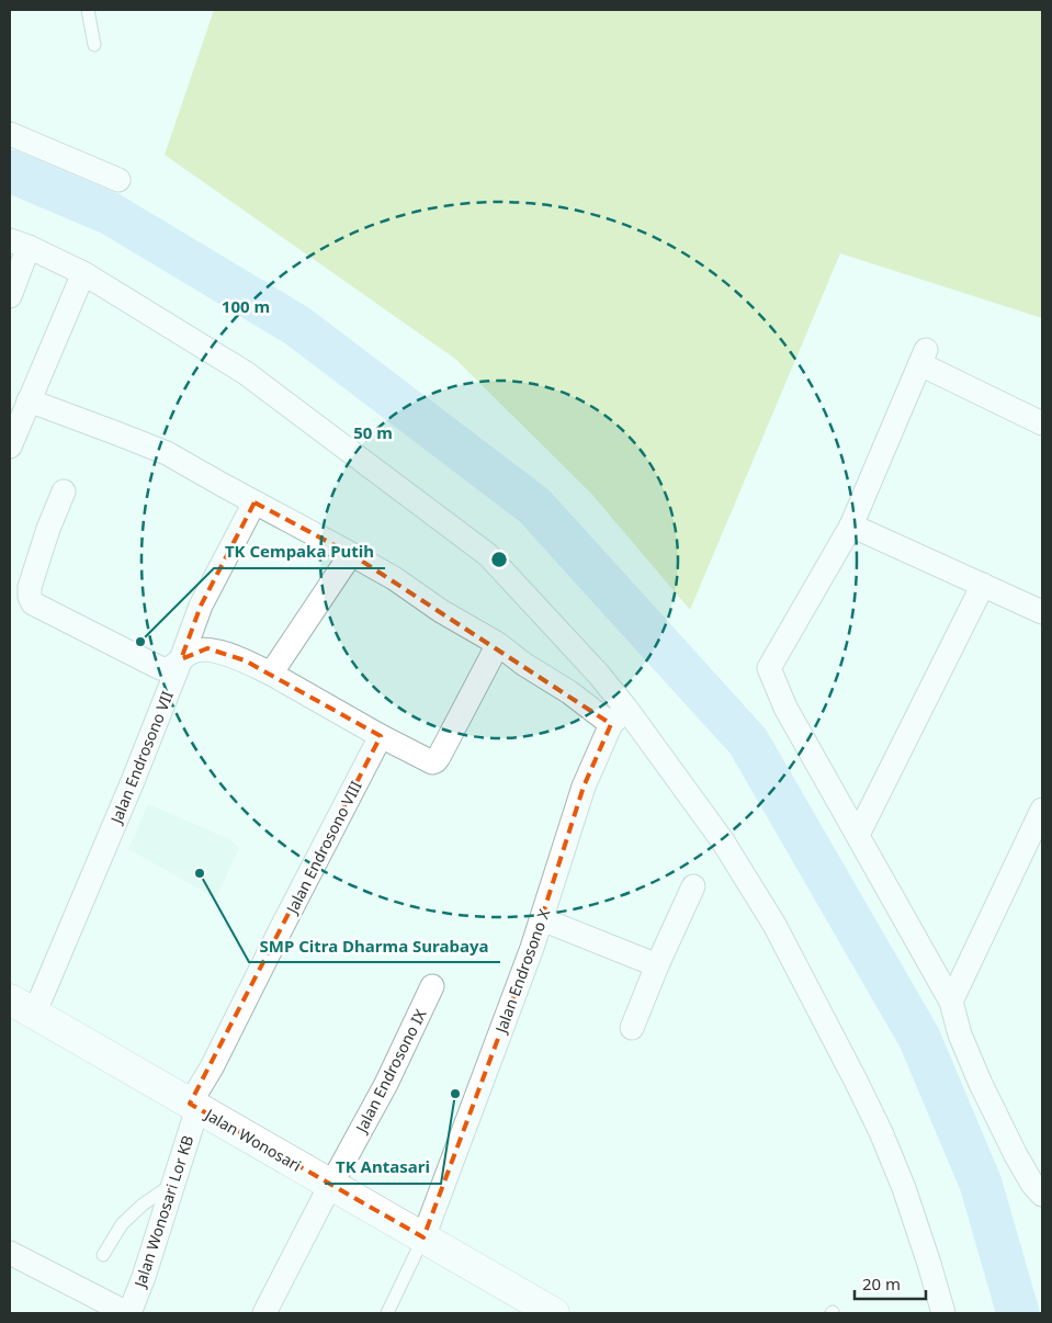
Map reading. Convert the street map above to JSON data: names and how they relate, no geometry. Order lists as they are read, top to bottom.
{
  "streets": {
    "main road": ["Jalan Wonosari"],
    "street": [
      "Jalan Endrosono VII",
      "Jalan Endrosono VIII",
      "Jalan Endrosono X",
      "Jalan Endrosono IX",
      "Jalan Wonosari Lor KB"
    ]
  },
  "crossings": [
    ["Jalan Endrosono VII", "Jalan Wonosari"],
    ["Jalan Endrosono VIII", "Jalan Wonosari"],
    ["Jalan Endrosono VIII", "Jalan Wonosari Lor KB"],
    ["Jalan Endrosono X", "Jalan Wonosari"],
    ["Jalan Endrosono IX", "Jalan Wonosari"],
    ["Jalan Wonosari", "Jalan Wonosari Lor KB"]
  ],
  "places": ["TK Cempaka Putih", "SMP Citra Dharma Surabaya", "TK Antasari"],
  "scale_bar": "20 m",
  "rings": ["100 m", "50 m"]
}
